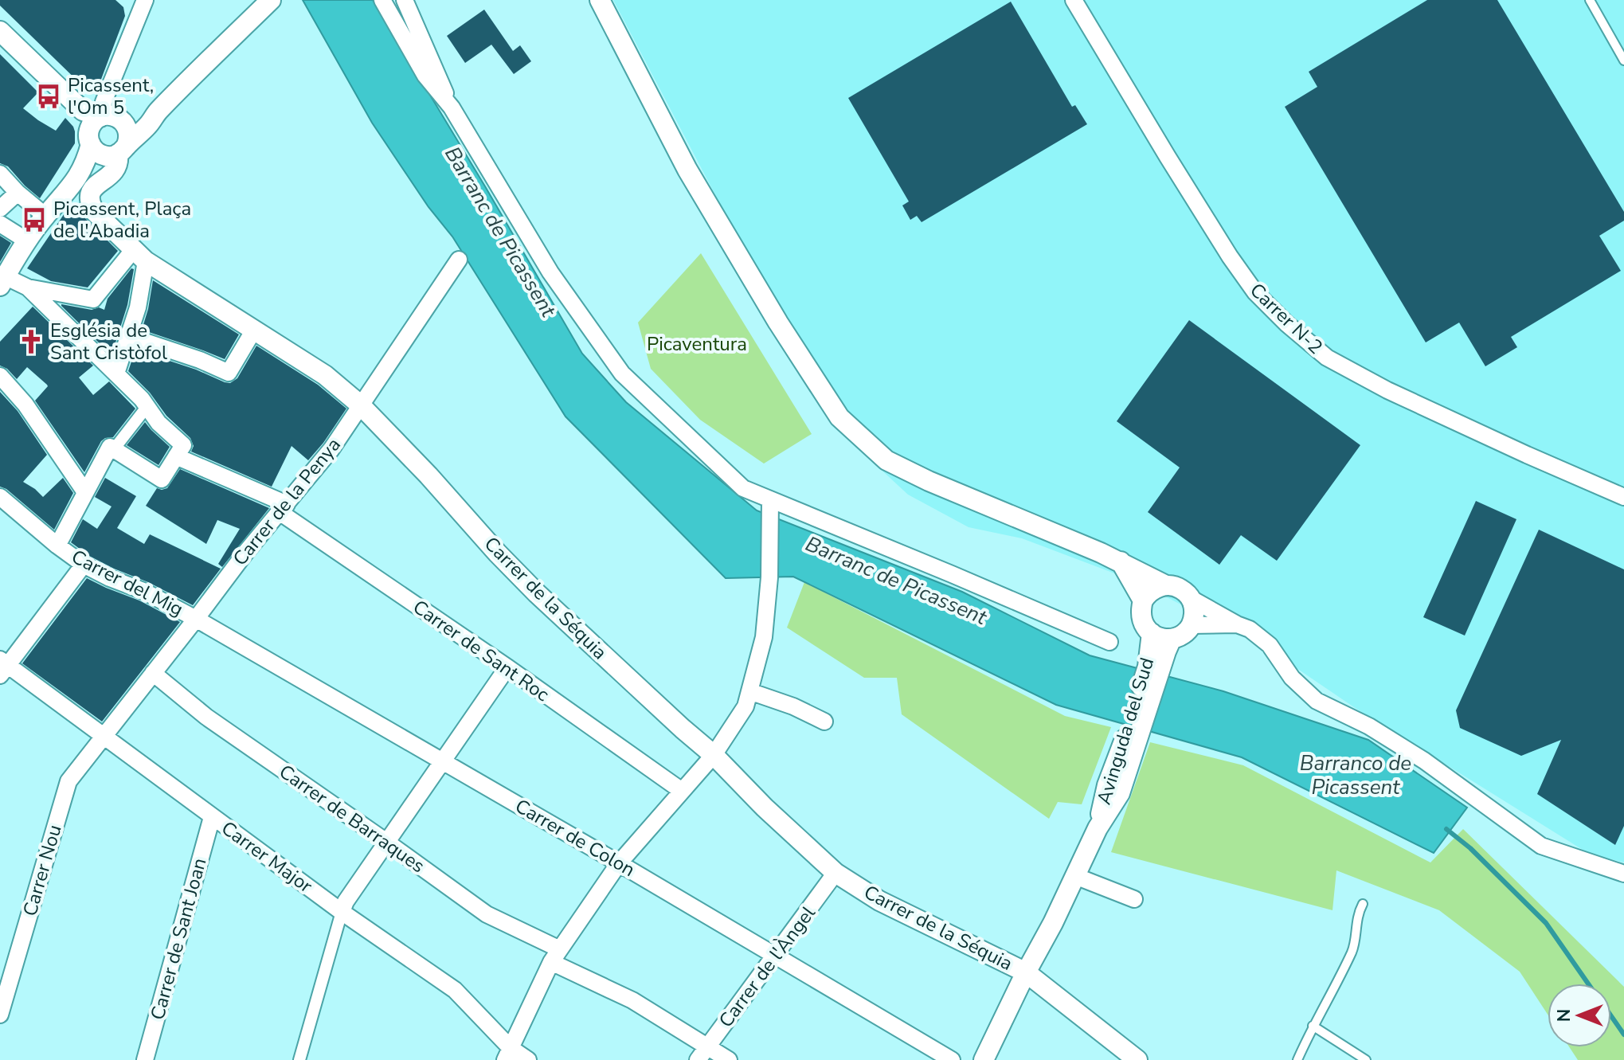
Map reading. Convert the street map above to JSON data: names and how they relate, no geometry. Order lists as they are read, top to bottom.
{
  "streets": {
    "street": [
      "Carrer N-2",
      "Carrer de la Penya",
      "Carrer del Mig",
      "Carrer de la Séquia",
      "Carrer de Sant Roc",
      "Avinguda del Sud",
      "Carrer de Barraques",
      "Carrer de Colon",
      "Carrer Major",
      "Carrer Nou",
      "Carrer de Sant Joan",
      "Carrer de l'Àngel"
    ]
  },
  "crossings": [
    ["Carrer de la Penya", "Carrer del Mig"],
    ["Carrer de la Penya", "Carrer de la Séquia"],
    ["Carrer de la Penya", "Carrer de Sant Roc"],
    ["Carrer de la Penya", "Carrer de Barraques"],
    ["Carrer de la Penya", "Carrer de Colon"],
    ["Carrer de la Penya", "Carrer Major"],
    ["Carrer de la Penya", "Carrer Nou"],
    ["Carrer del Mig", "Carrer de Colon"],
    ["Carrer de la Séquia", "Avinguda del Sud"],
    ["Carrer de la Séquia", "Carrer de l'Àngel"],
    ["Carrer de Barraques", "Carrer de l'Àngel"],
    ["Carrer de Colon", "Carrer de l'Àngel"],
    ["Carrer Major", "Carrer Nou"],
    ["Carrer Major", "Carrer de Sant Joan"]
  ],
  "water": ["Barranc de Picassent", "Barranco de Picassent"],
  "parks": ["Picaventura"],
  "places": {
    "bus stop": ["Picassent, l'Om 5", "Picassent, Plaça de l'Abadia"],
    "church": ["Església de Sant Cristòfol"]
  },
  "north": "left"
}
